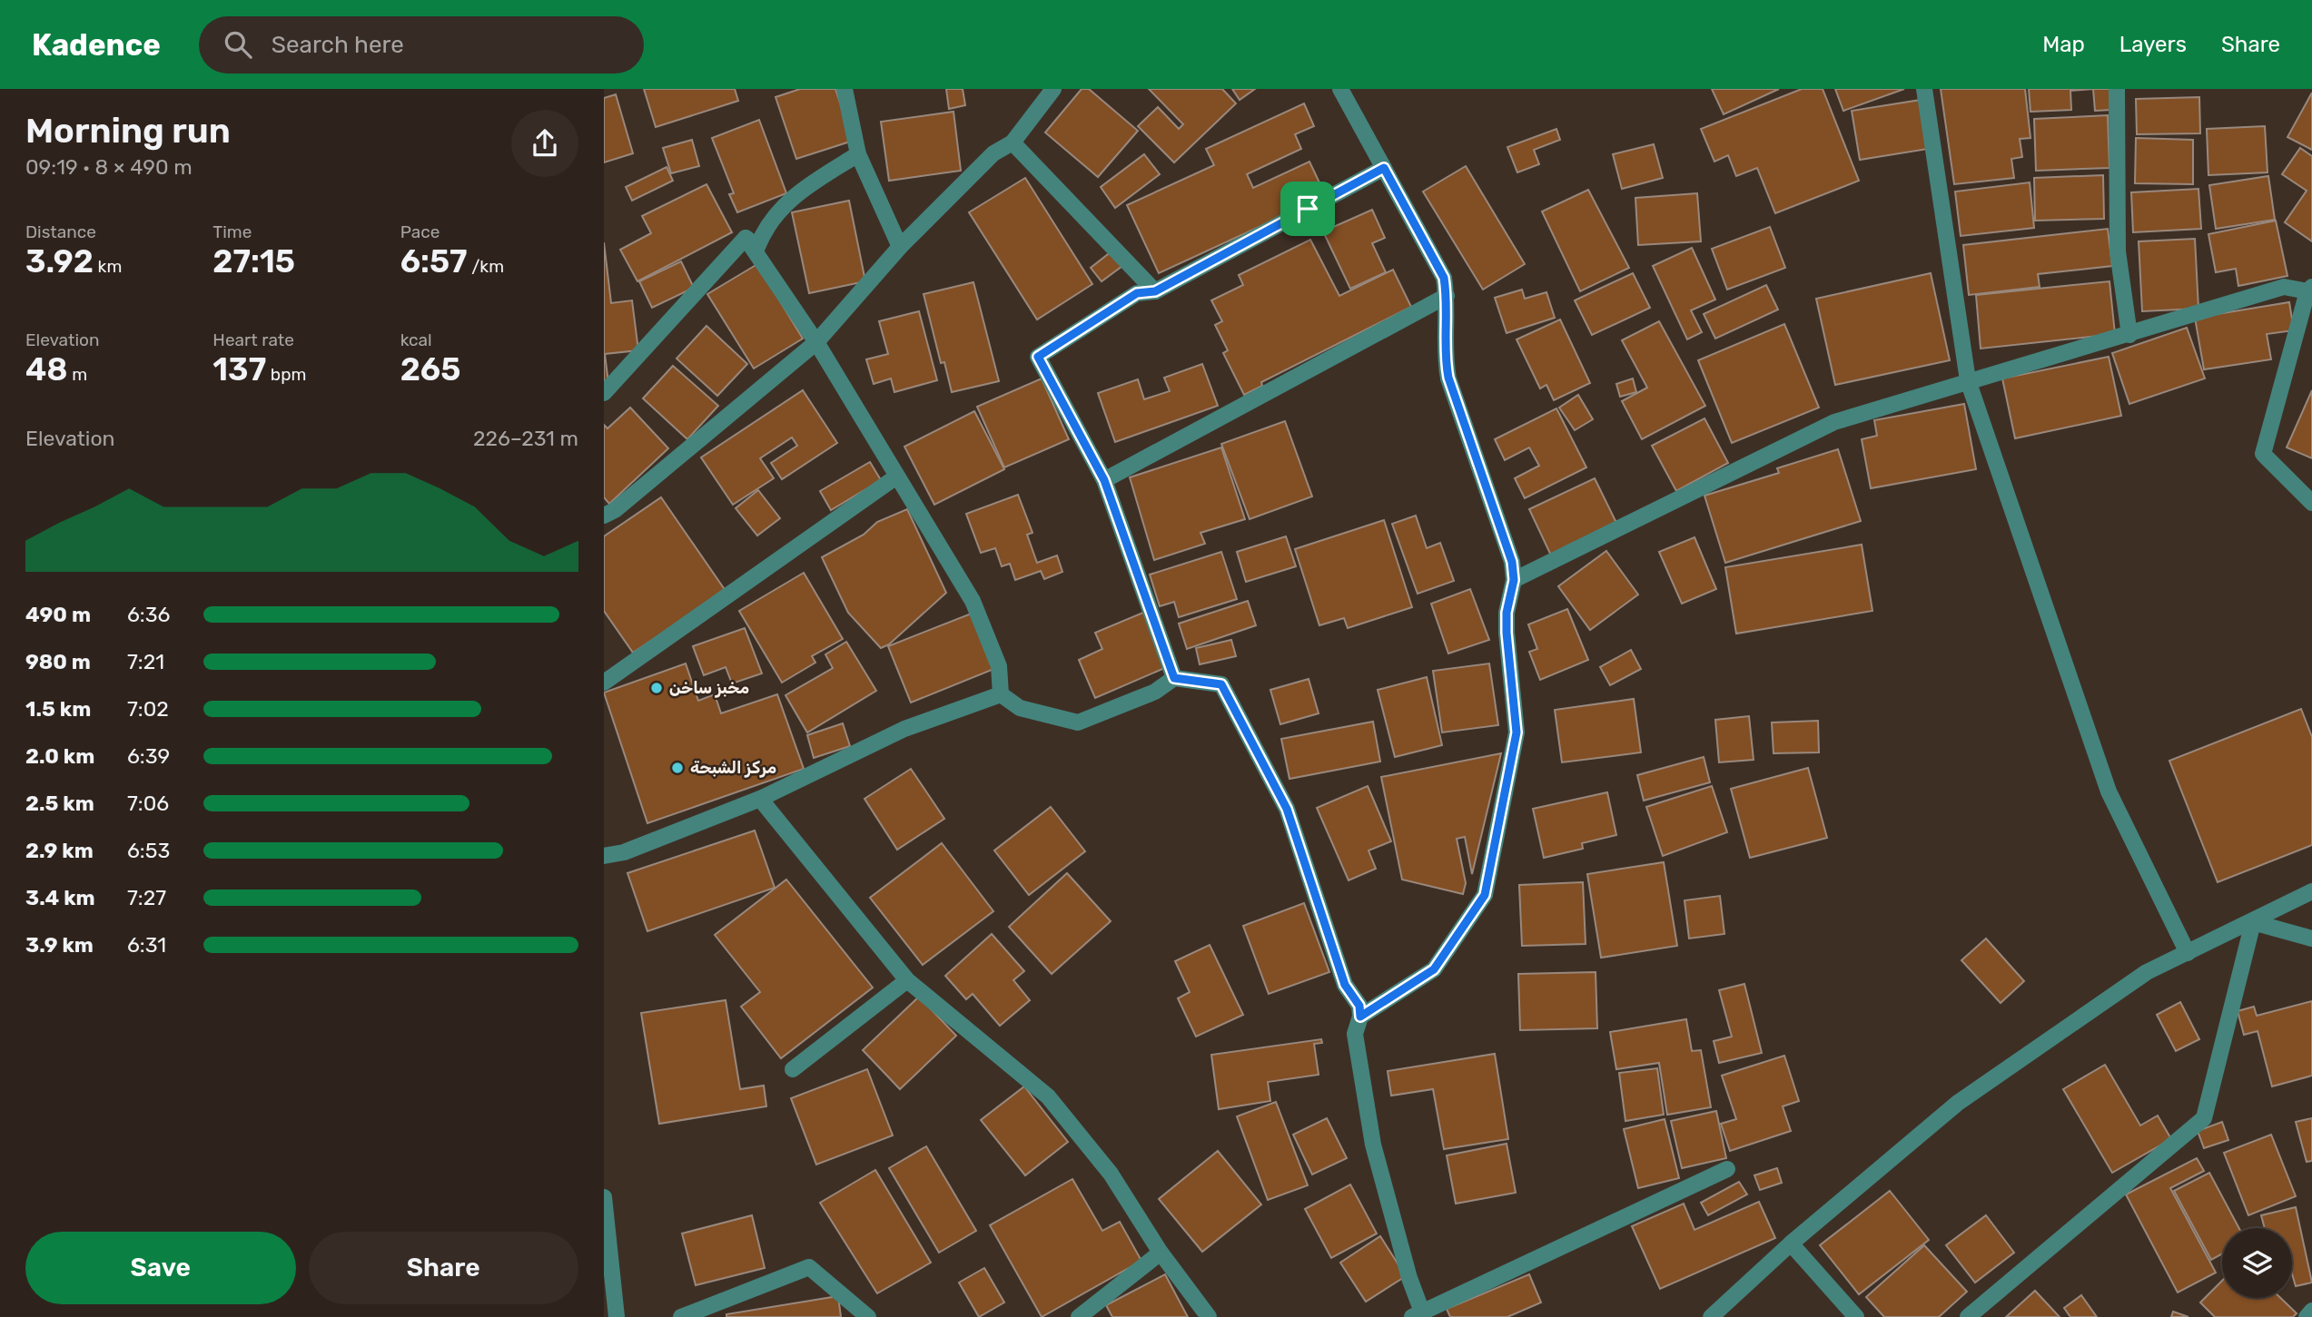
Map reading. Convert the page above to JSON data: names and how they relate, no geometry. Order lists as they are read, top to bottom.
{
  "places": ["مخبز ساخن", "مركز الشبحة"],
  "page": {
    "header": "Kadence",
    "search": "Search here",
    "nav": ["Map", "Layers", "Share"],
    "heading": ["Morning run", "09:19 · 8 × 490 m"],
    "stats": [
      ["Distance", "3.92 km"],
      ["Time", "27:15"],
      ["Pace", "6:57 /km"],
      ["Elevation", "48 m"],
      ["Heart rate", "137 bpm"],
      ["kcal", "265"]
    ],
    "chart": ["Elevation", "226–231 m"],
    "list": [
      {
        "name": "490 m",
        "note": "6:36"
      },
      {
        "name": "980 m",
        "note": "7:21"
      },
      {
        "name": "1.5 km",
        "note": "7:02"
      },
      {
        "name": "2.0 km",
        "note": "6:39"
      },
      {
        "name": "2.5 km",
        "note": "7:06"
      },
      {
        "name": "2.9 km",
        "note": "6:53"
      },
      {
        "name": "3.4 km",
        "note": "7:27"
      },
      {
        "name": "3.9 km",
        "note": "6:31"
      }
    ],
    "buttons": ["Save", "Share"]
  }
}
